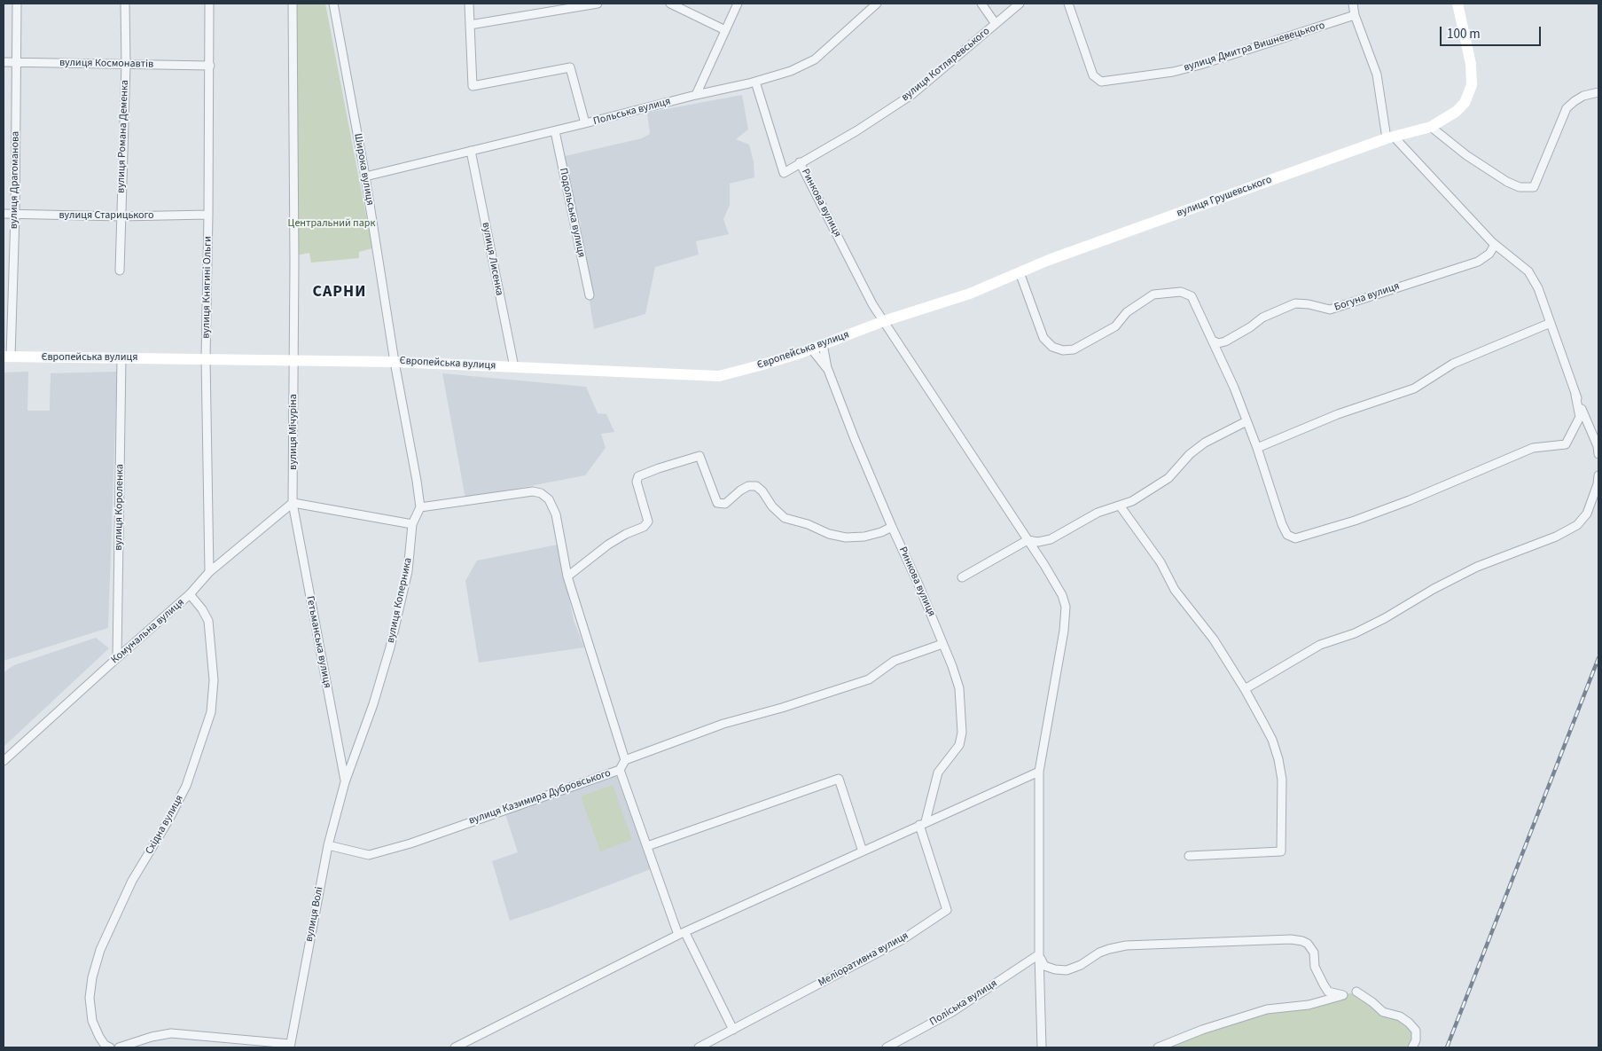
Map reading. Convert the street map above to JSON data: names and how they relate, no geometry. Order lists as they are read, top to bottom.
{
  "streets": {
    "main road": ["вулиця Грушевського", "Європейська вулиця"],
    "street": [
      "вулиця Дмитра Вишневецького",
      "вулиця Космонавтів",
      "вулиця Котляревського",
      "Польська вулиця",
      "вулиця Романа Деменка",
      "Широка вулиця",
      "вулиця Драгоманова",
      "Ринкова вулиця",
      "Подольська вулиця",
      "вулиця Старицького",
      "вулиця Лисенка",
      "вулиця Княгині Ольги",
      "Богуна вулиця",
      "вулиця Мічуріна",
      "вулиця Короленка",
      "вулиця Коперника",
      "Комунальна вулиця",
      "Гетьманська вулиця",
      "вулиця Казимира Дубровського",
      "Східна вулиця",
      "вулиця Волі",
      "Меліоративна вулиця",
      "Поліська вулиця"
    ]
  },
  "crossings": [
    ["вулиця Космонавтів", "вулиця Романа Деменка"],
    ["вулиця Космонавтів", "вулиця Драгоманова"],
    ["вулиця Космонавтів", "вулиця Княгині Ольги"],
    ["вулиця Котляревського", "Ринкова вулиця"],
    ["Польська вулиця", "Широка вулиця"],
    ["Польська вулиця", "Ринкова вулиця"],
    ["Польська вулиця", "Подольська вулиця"],
    ["Польська вулиця", "вулиця Лисенка"],
    ["вулиця Романа Деменка", "вулиця Старицького"],
    ["Широка вулиця", "Європейська вулиця"],
    ["вулиця Драгоманова", "вулиця Старицького"],
    ["вулиця Драгоманова", "Європейська вулиця"],
    ["вулиця Грушевського", "Ринкова вулиця"],
    ["вулиця Грушевського", "Європейська вулиця"],
    ["Ринкова вулиця", "Європейська вулиця"],
    ["Ринкова вулиця", "Меліоративна вулиця"],
    ["Ринкова вулиця", "Поліська вулиця"],
    ["вулиця Старицького", "вулиця Княгині Ольги"],
    ["вулиця Лисенка", "Європейська вулиця"],
    ["вулиця Княгині Ольги", "Європейська вулиця"],
    ["вулиця Княгині Ольги", "Комунальна вулиця"],
    ["Європейська вулиця", "вулиця Мічуріна"],
    ["Європейська вулиця", "вулиця Короленка"],
    ["вулиця Мічуріна", "Комунальна вулиця"],
    ["вулиця Мічуріна", "Гетьманська вулиця"],
    ["вулиця Короленка", "Комунальна вулиця"],
    ["вулиця Коперника", "Гетьманська вулиця"],
    ["вулиця Коперника", "вулиця Волі"],
    ["Комунальна вулиця", "Гетьманська вулиця"],
    ["Комунальна вулиця", "Східна вулиця"],
    ["Гетьманська вулиця", "вулиця Волі"],
    ["вулиця Казимира Дубровського", "вулиця Волі"]
  ],
  "districts": ["САРНИ"],
  "parks": ["Центральний парк"],
  "scale_bar": "100 m"
}
